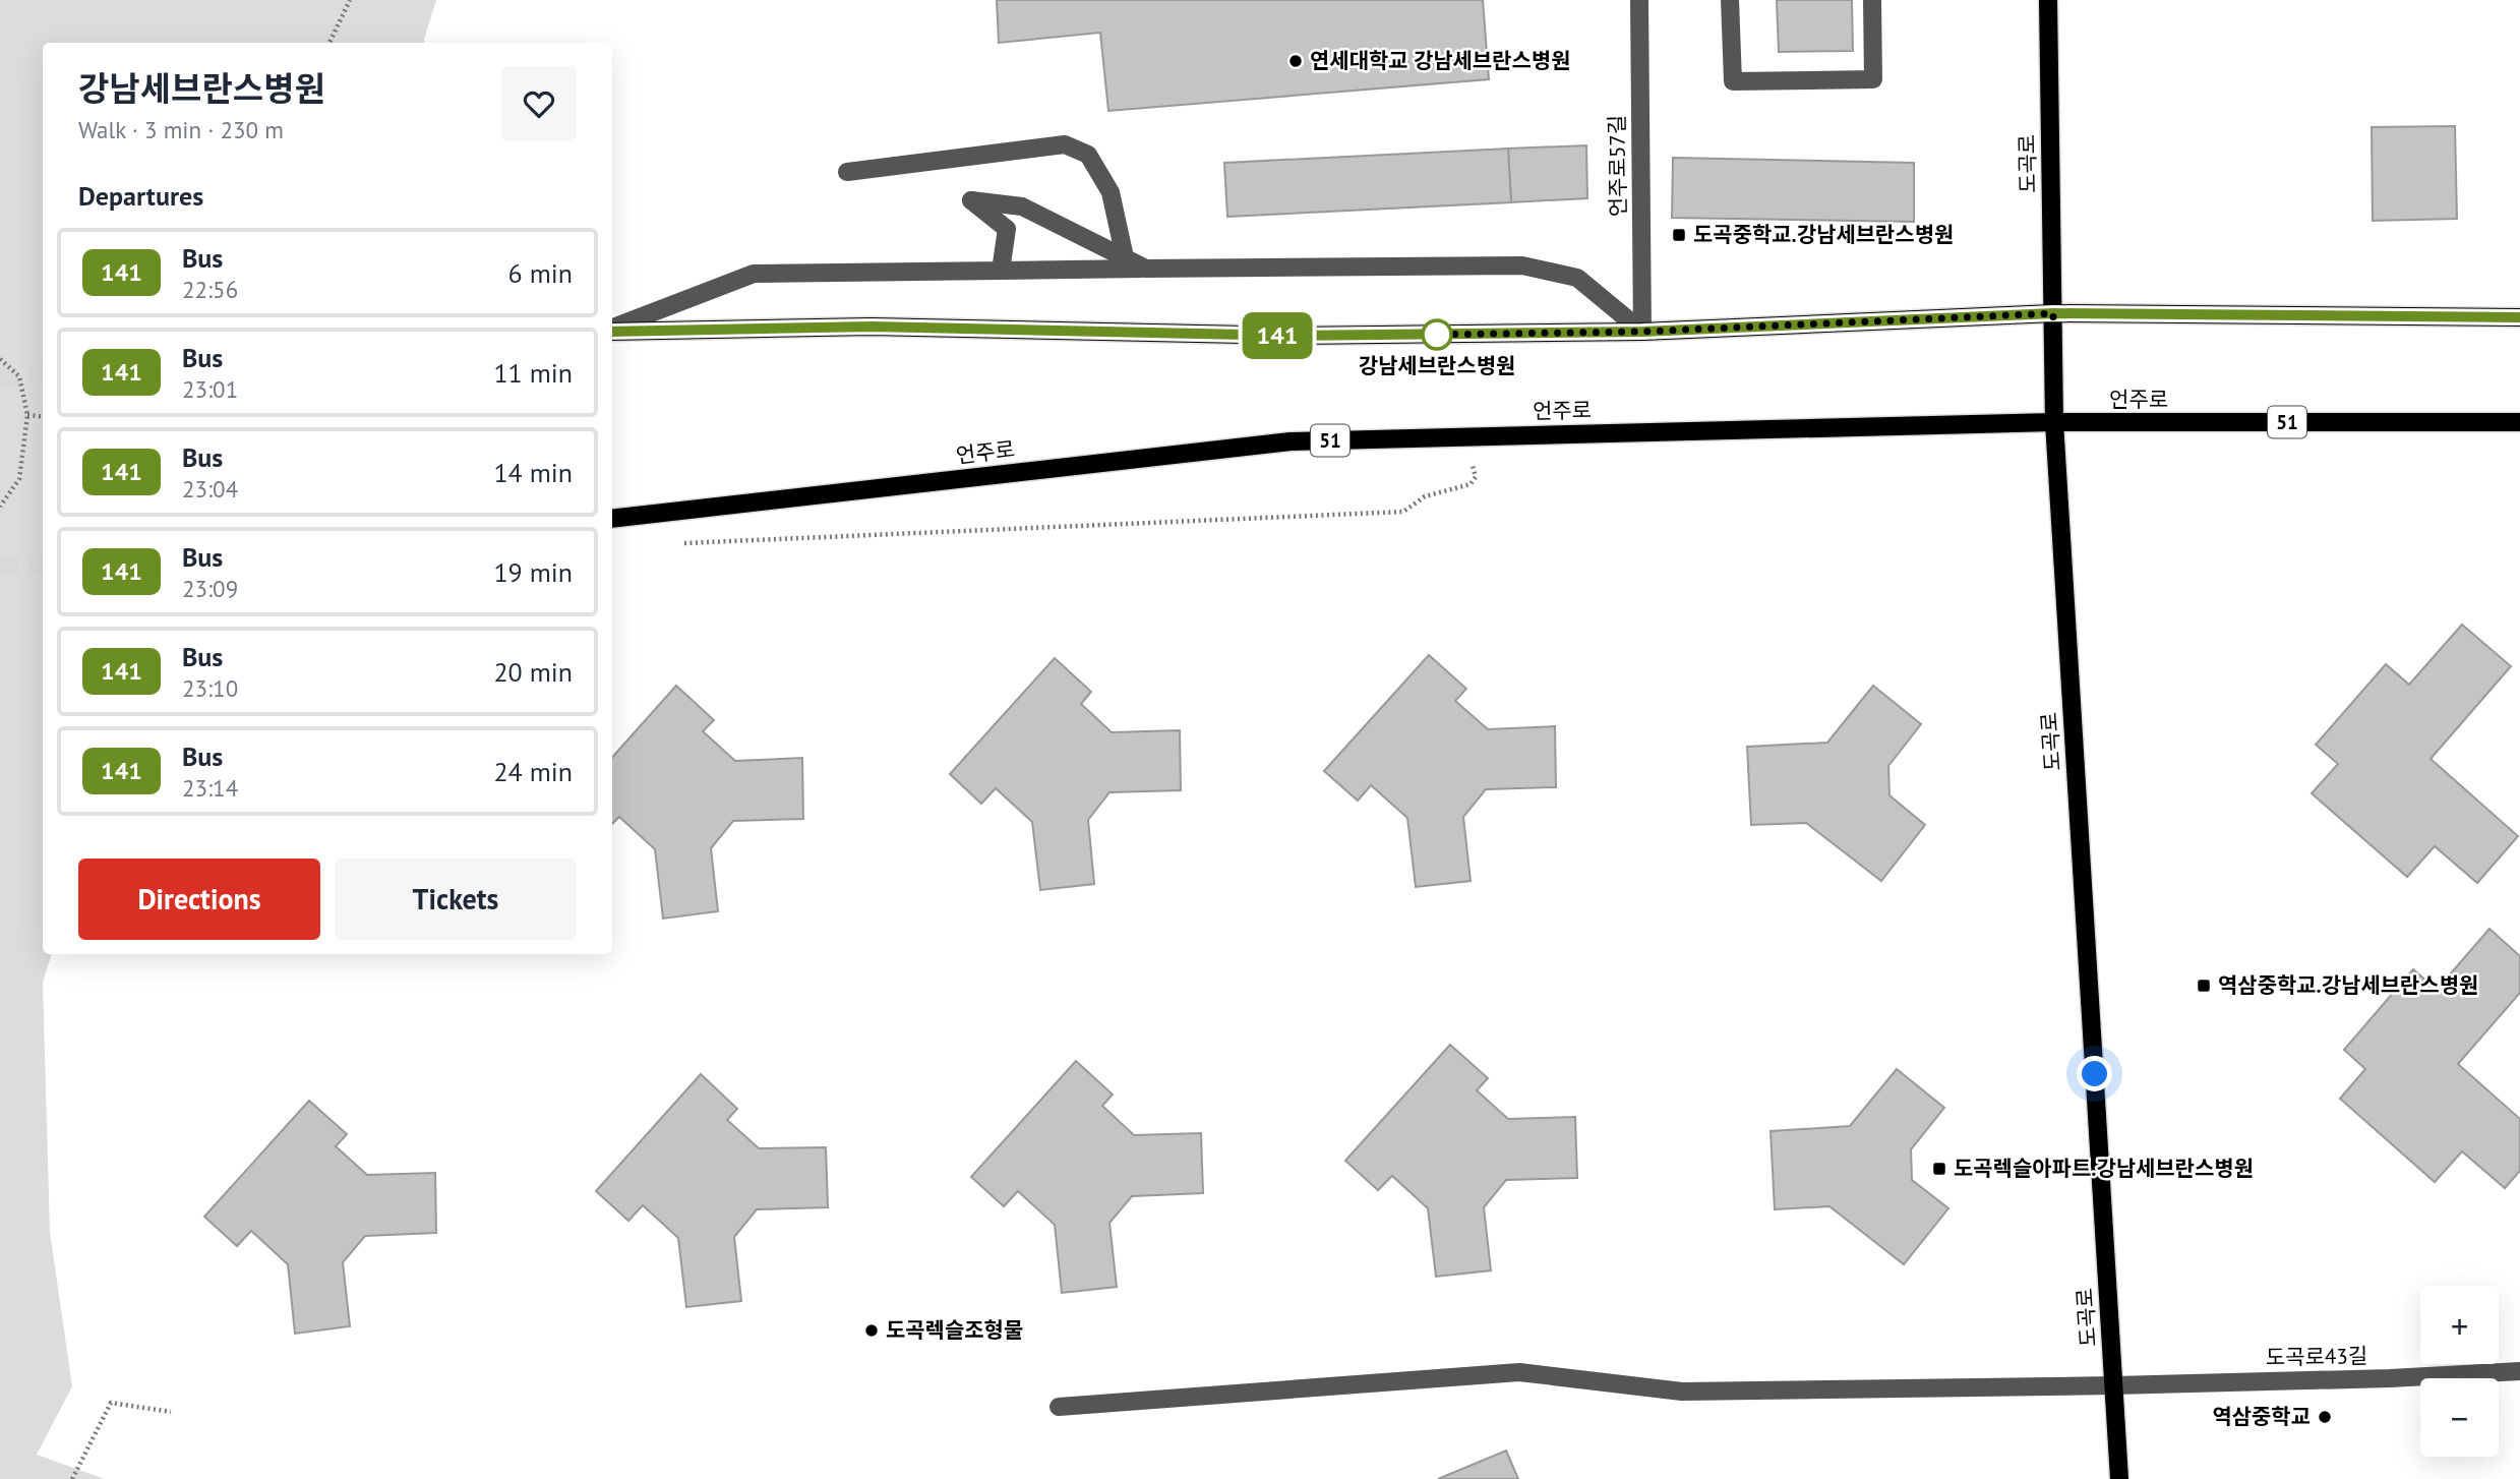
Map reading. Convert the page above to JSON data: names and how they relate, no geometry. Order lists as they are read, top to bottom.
{
  "streets": {
    "main road": ["도곡로", "언주로", "51"],
    "street": ["언주로57길", "도곡로43길"]
  },
  "crossings": [
    ["도곡로", "언주로"],
    ["도곡로", "도곡로43길"]
  ],
  "places": {
    "other": [
      "연세대학교 강남세브란스병원",
      "강남세브란스병원",
      "도곡렉슬조형물",
      "역삼중학교"
    ],
    "transit": ["도곡중학교.강남세브란스병원", "역삼중학교.강남세브란스병원", "도곡렉슬아파트.강남세브란스병원"]
  },
  "lines": ["bus line 141"],
  "page": {
    "on_map": "141",
    "heading": [
      ["강남세브란스병원", "Walk · 3 min · 230 m"],
      "Departures"
    ],
    "list": [
      {
        "mark": "141",
        "name": "Bus",
        "note": "22:56",
        "value": "6 min"
      },
      {
        "mark": "141",
        "name": "Bus",
        "note": "23:01",
        "value": "11 min"
      },
      {
        "mark": "141",
        "name": "Bus",
        "note": "23:04",
        "value": "14 min"
      },
      {
        "mark": "141",
        "name": "Bus",
        "note": "23:09",
        "value": "19 min"
      },
      {
        "mark": "141",
        "name": "Bus",
        "note": "23:10",
        "value": "20 min"
      },
      {
        "mark": "141",
        "name": "Bus",
        "note": "23:14",
        "value": "24 min"
      }
    ],
    "buttons": ["Directions", "Tickets"],
    "map_buttons": ["+", "−"]
  }
}
